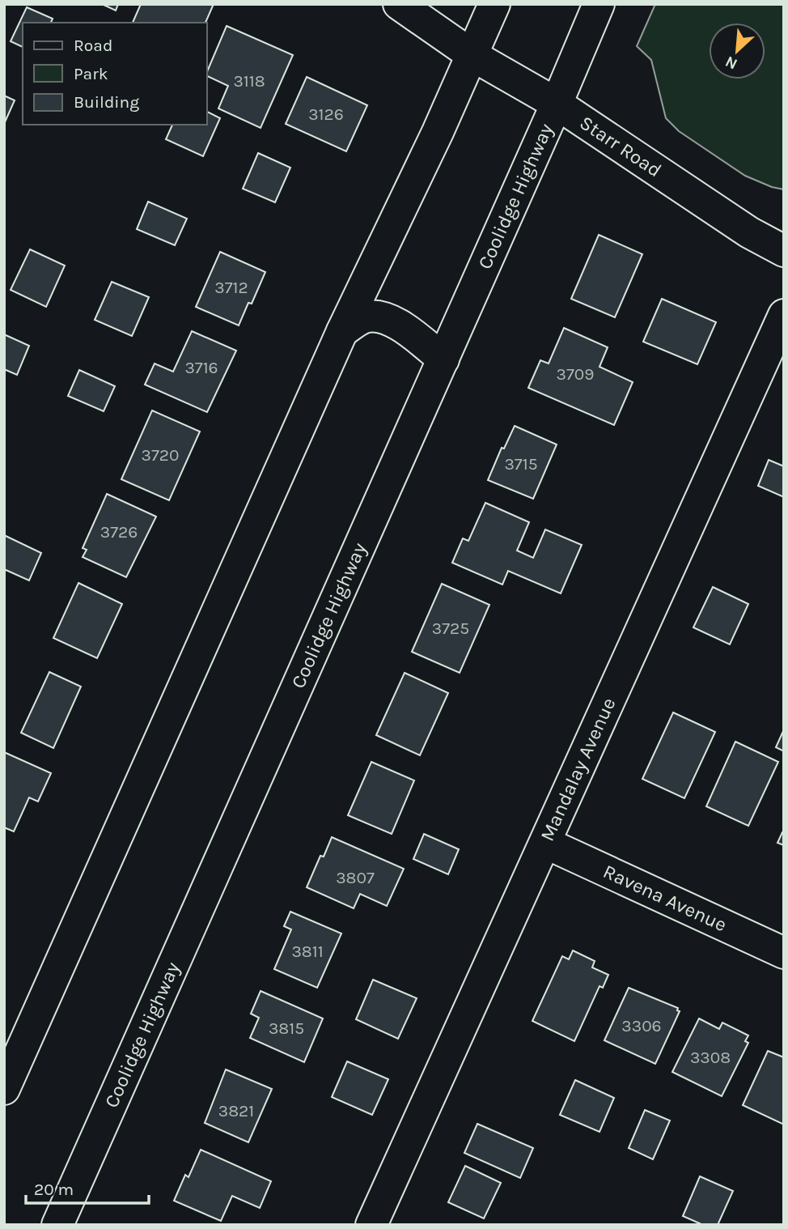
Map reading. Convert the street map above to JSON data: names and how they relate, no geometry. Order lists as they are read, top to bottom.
{
  "streets": {
    "main road": [
      "Starr Road",
      "Coolidge Highway",
      "Mandalay Avenue",
      "Ravena Avenue"
    ]
  },
  "crossings": [
    ["Starr Road", "Coolidge Highway"],
    ["Mandalay Avenue", "Ravena Avenue"]
  ],
  "house_numbers": [
    "3118",
    "3126",
    "3712",
    "3716",
    "3709",
    "3720",
    "3715",
    "3726",
    "3725",
    "3807",
    "3811",
    "3306",
    "3815",
    "3308",
    "3821"
  ],
  "legend": ["Road", "Park", "Building"],
  "scale_bar": "20 m",
  "north": "bottom left"
}
